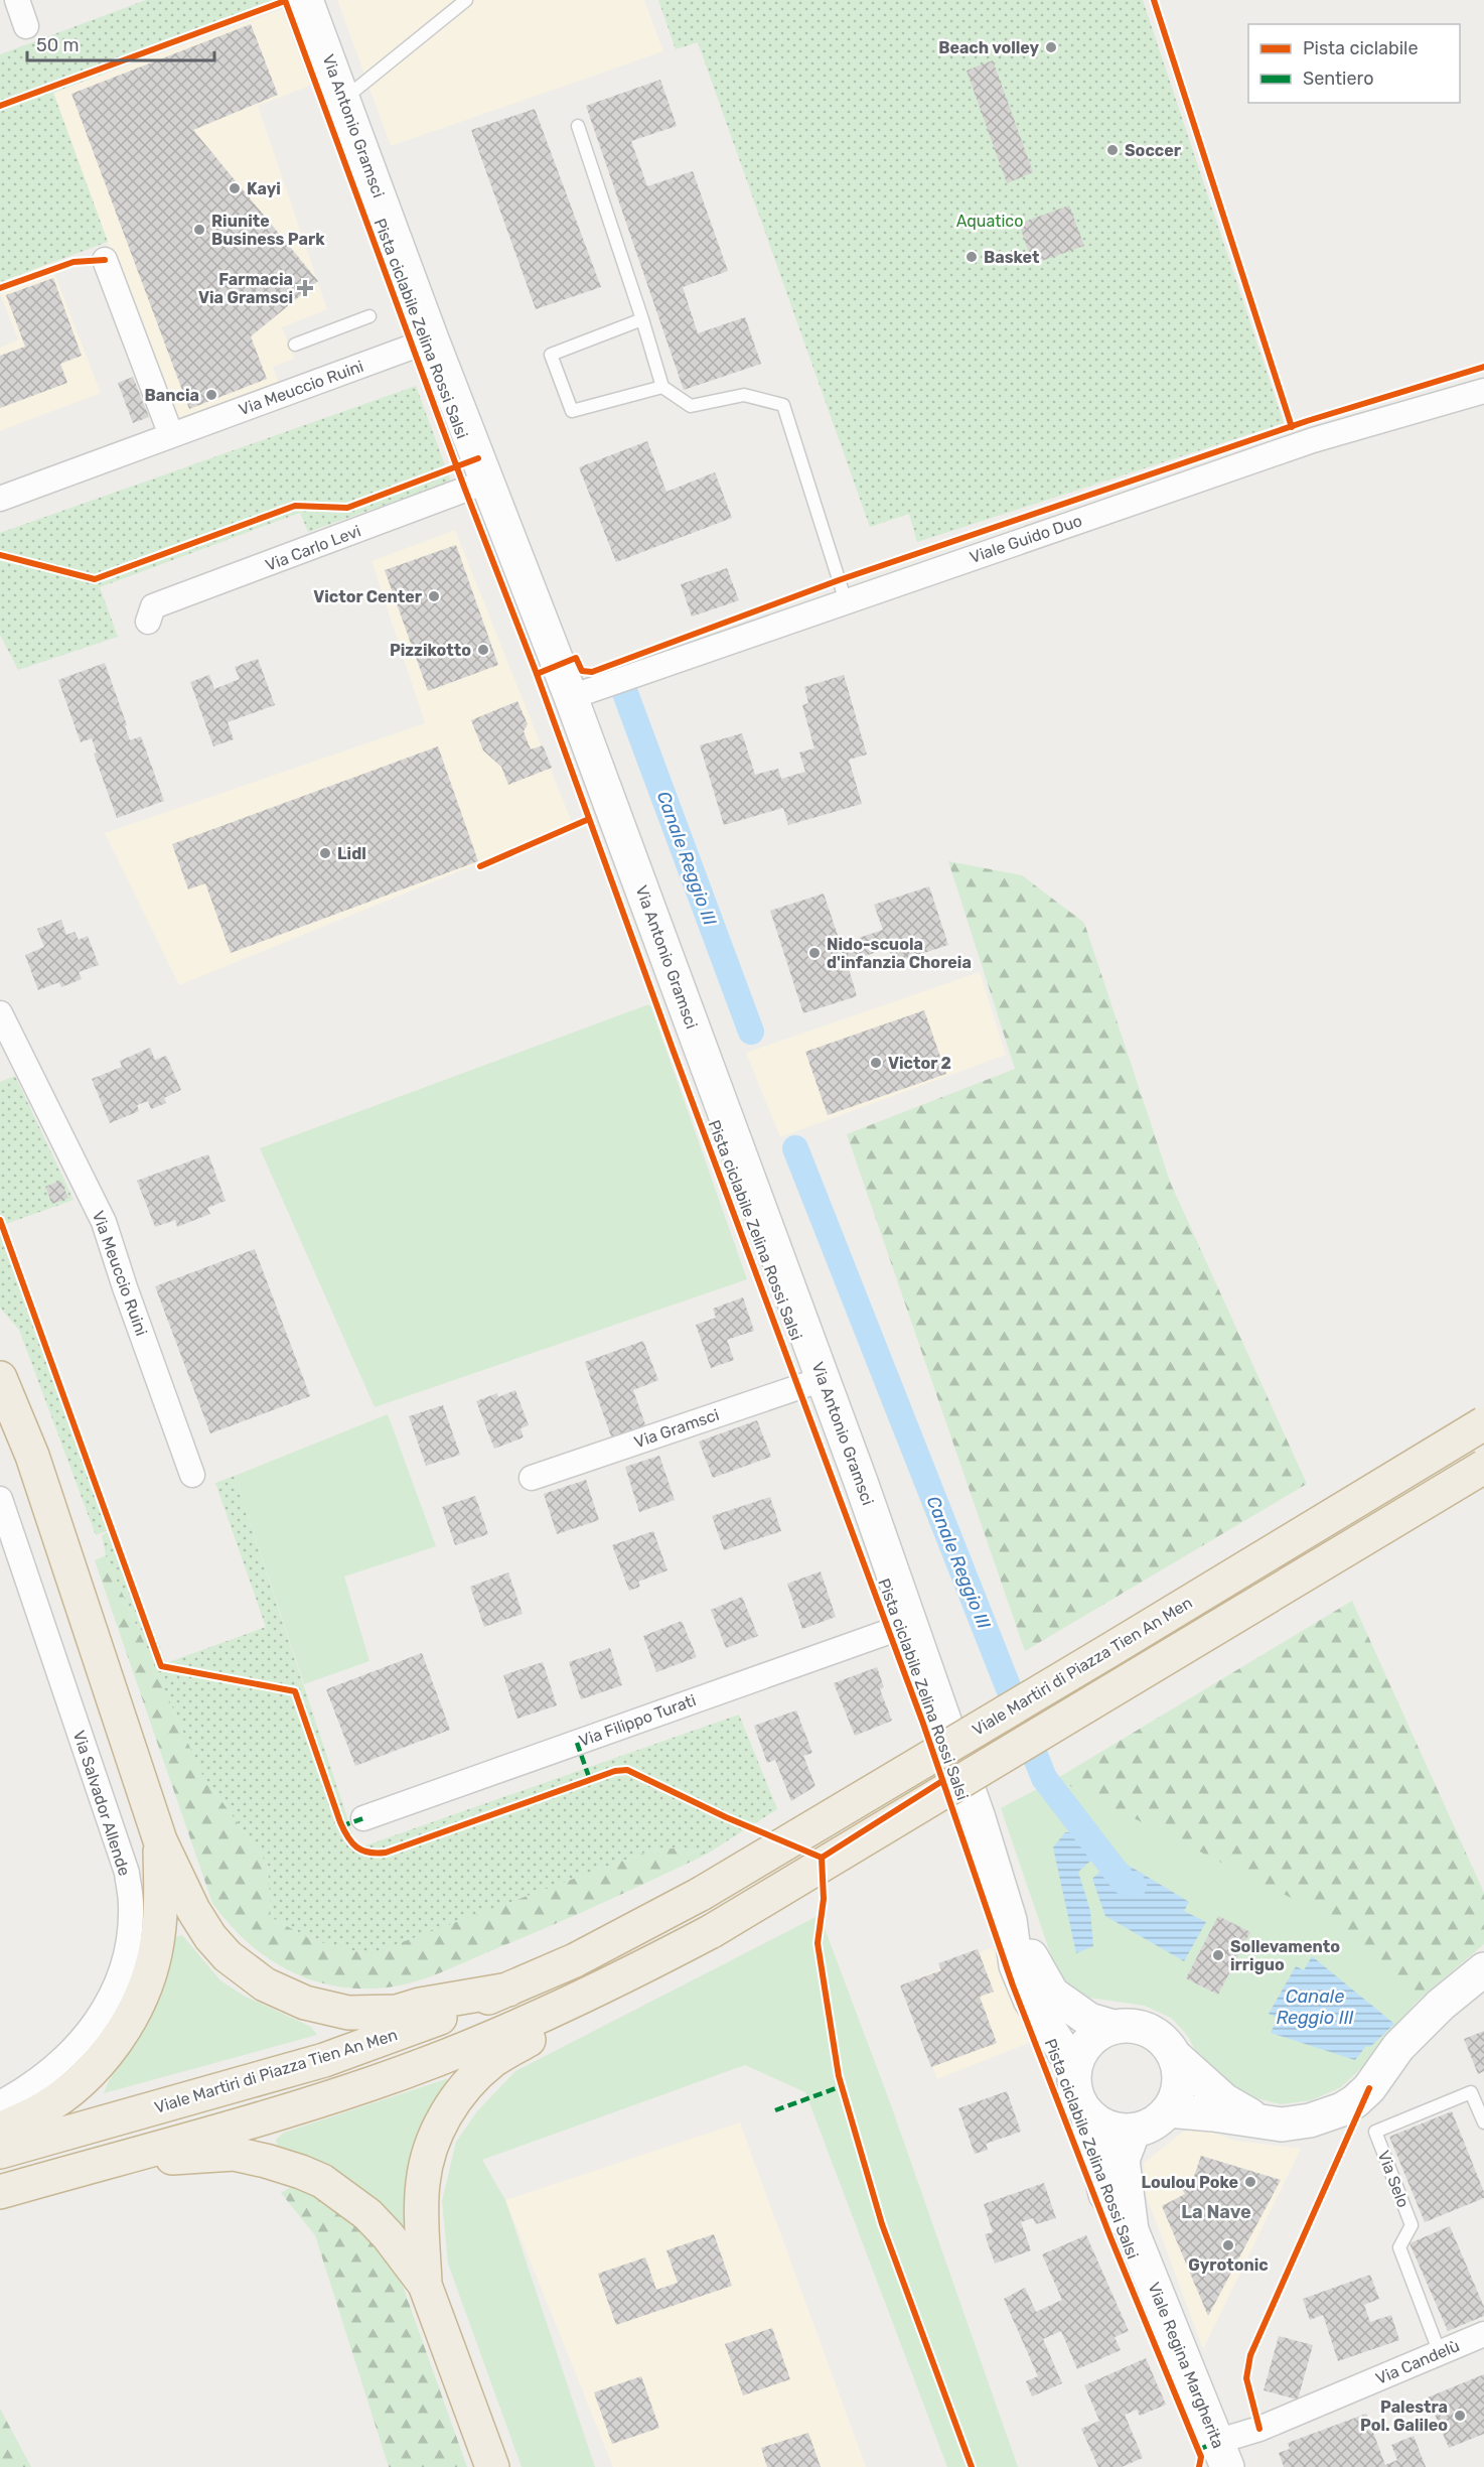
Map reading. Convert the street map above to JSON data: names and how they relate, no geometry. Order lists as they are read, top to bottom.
{
  "streets": {
    "highway": ["Viale Martiri di Piazza Tien An Men"],
    "street": [
      "Via Antonio Gramsci",
      "Via Meuccio Ruini",
      "Viale Guido Duo",
      "Via Carlo Levi",
      "Via Gramsci",
      "Via Filippo Turati",
      "Via Salvador Allende",
      "Via Candelù",
      "Viale Regina Margherita"
    ],
    "lane": ["Via Selo"],
    "cycle path": ["Pista ciclabile Zelina Rossi Salsi"]
  },
  "crossings": [
    ["Via Antonio Gramsci", "Via Meuccio Ruini"],
    ["Via Antonio Gramsci", "Viale Guido Duo"],
    ["Via Antonio Gramsci", "Via Carlo Levi"],
    ["Via Antonio Gramsci", "Via Gramsci"],
    ["Via Antonio Gramsci", "Via Filippo Turati"],
    ["Via Antonio Gramsci", "Viale Regina Margherita"],
    ["Via Selo", "Via Candelù"],
    ["Via Candelù", "Viale Regina Margherita"]
  ],
  "districts": ["La Nave"],
  "water": ["Canale Reggio III"],
  "parks": ["Aquatico"],
  "places": {
    "other": [
      "Beach volley",
      "Soccer",
      "Kayi",
      "Riunite Business Park",
      "Basket",
      "Bancia",
      "Victor Center",
      "Pizzikotto",
      "Lidl",
      "Nido-scuola d'infanzia Choreia",
      "Victor 2",
      "Sollevamento irriguo",
      "Loulou Poke",
      "Gyrotonic",
      "Palestra Pol. Galileo"
    ],
    "health": ["Farmacia Via Gramsci"]
  },
  "legend": ["Pista ciclabile", "Sentiero"],
  "scale_bar": "50 m"
}
